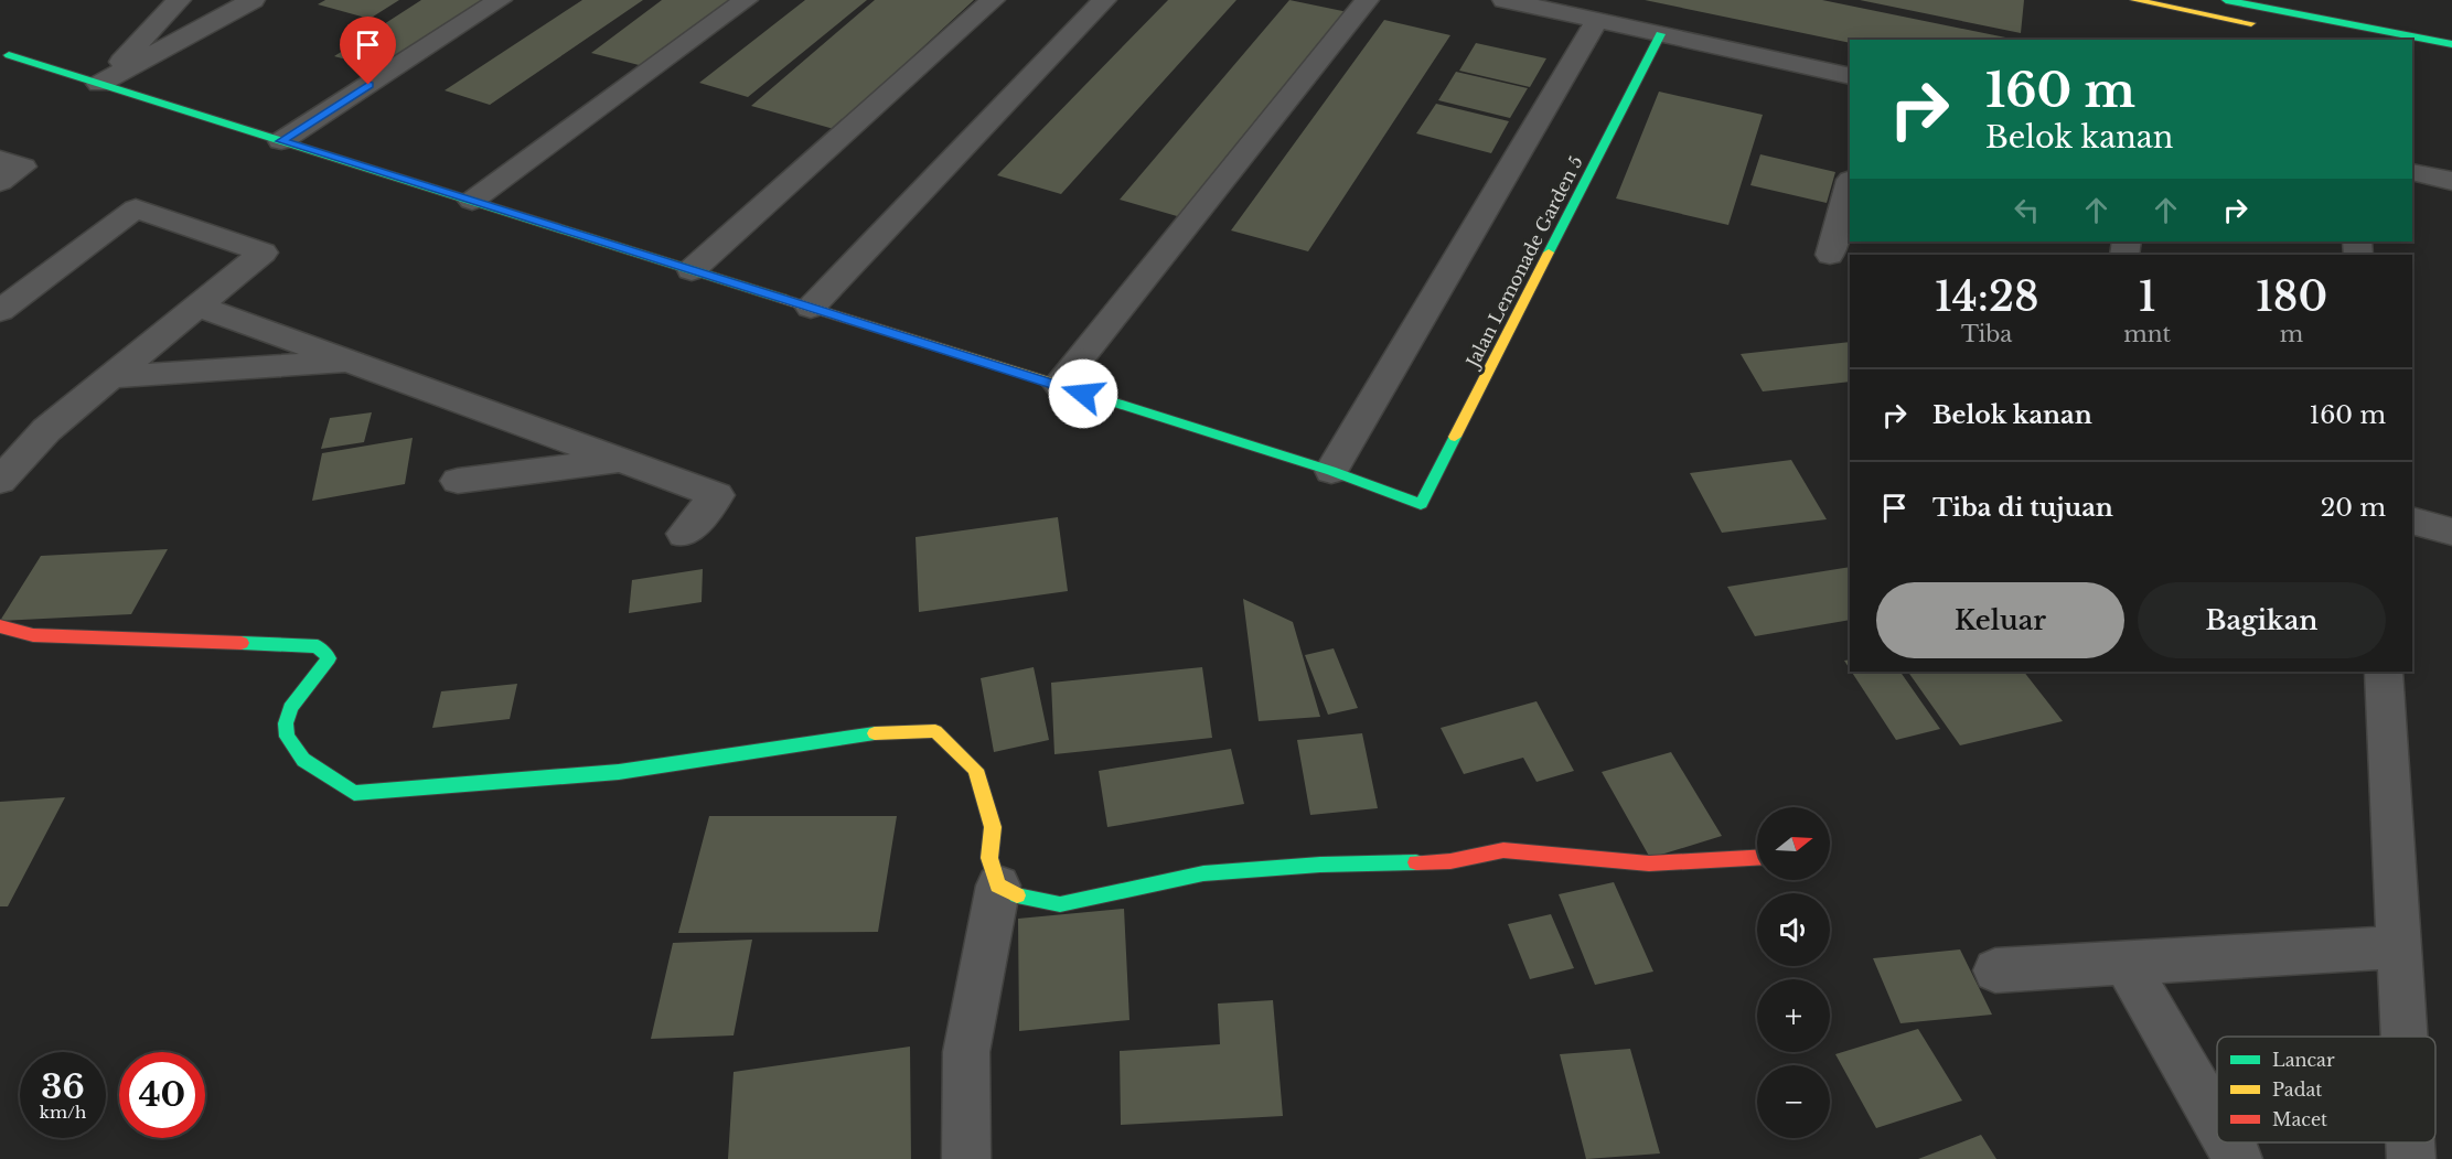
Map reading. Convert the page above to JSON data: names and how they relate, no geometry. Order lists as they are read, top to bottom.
{
  "streets": {
    "street": ["Jalan Lemonade Garden 5"]
  },
  "legend": ["Lancar", "Padat", "Macet"],
  "north": "right",
  "page": {
    "turn": ["160 m", "Belok kanan"],
    "eta": [
      "14:28",
      "Tiba",
      "1",
      "mnt",
      "180",
      "m"
    ],
    "list": [
      {
        "name": "Belok kanan",
        "value": "160 m"
      },
      {
        "name": "Tiba di tujuan",
        "value": "20 m"
      }
    ],
    "buttons": ["Keluar", "Bagikan"],
    "map_buttons": ["+", "−"],
    "speed": "36 km/h",
    "limit": "40"
  }
}
